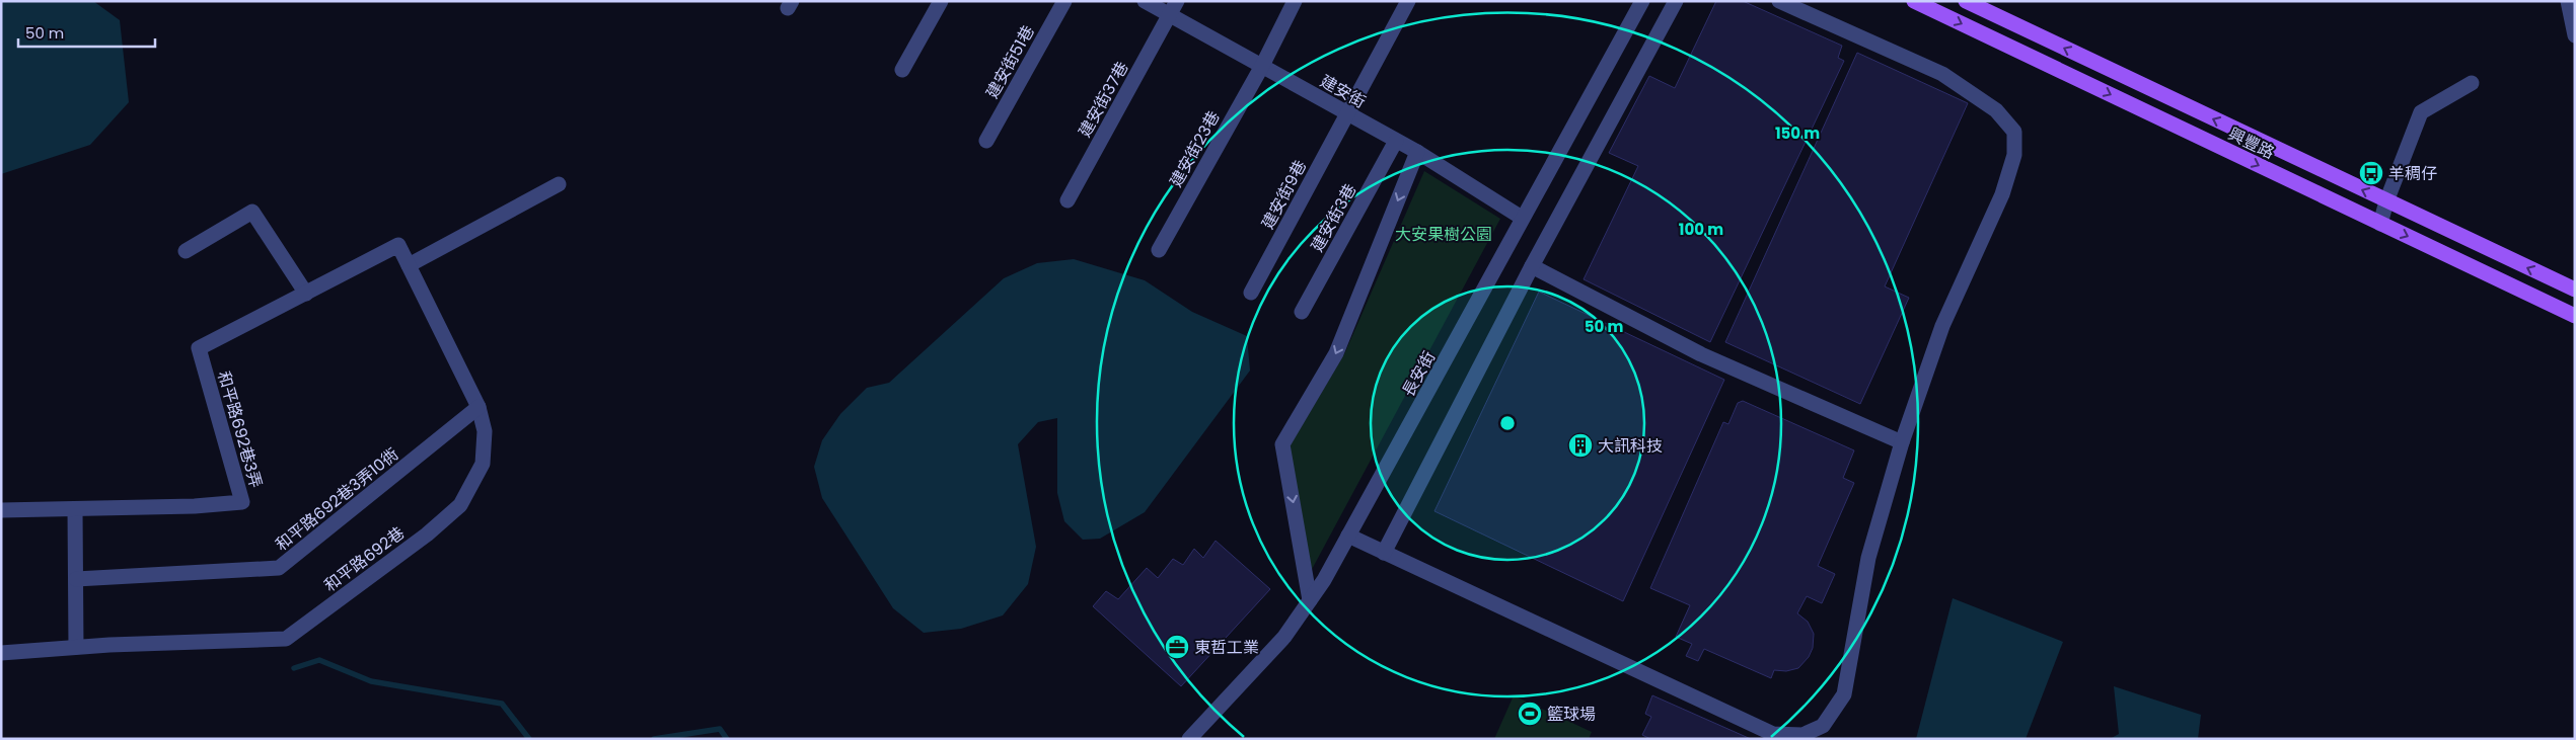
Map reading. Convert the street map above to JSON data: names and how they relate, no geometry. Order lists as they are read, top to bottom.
{
  "streets": {
    "main road": ["興豐路"],
    "street": [
      "建安街51巷",
      "建安街",
      "建安街37巷",
      "建安街23巷",
      "建安街9巷",
      "建安街3巷",
      "長安街",
      "和平路692巷3弄",
      "和平路692巷3弄10衖",
      "和平路692巷"
    ]
  },
  "crossings": [
    ["建安街", "建安街37巷"],
    ["建安街", "建安街23巷"],
    ["建安街", "建安街9巷"],
    ["建安街", "建安街3巷"],
    ["建安街", "長安街"],
    ["和平路692巷3弄", "和平路692巷"],
    ["和平路692巷3弄10衖", "和平路692巷"]
  ],
  "parks": ["大安果樹公園"],
  "places": {
    "bus stop": ["羊稠仔"],
    "building": ["大訊科技"],
    "office": ["東哲工業"],
    "sports": ["籃球場"]
  },
  "scale_bar": "50 m",
  "rings": ["150 m", "100 m", "50 m"]
}
